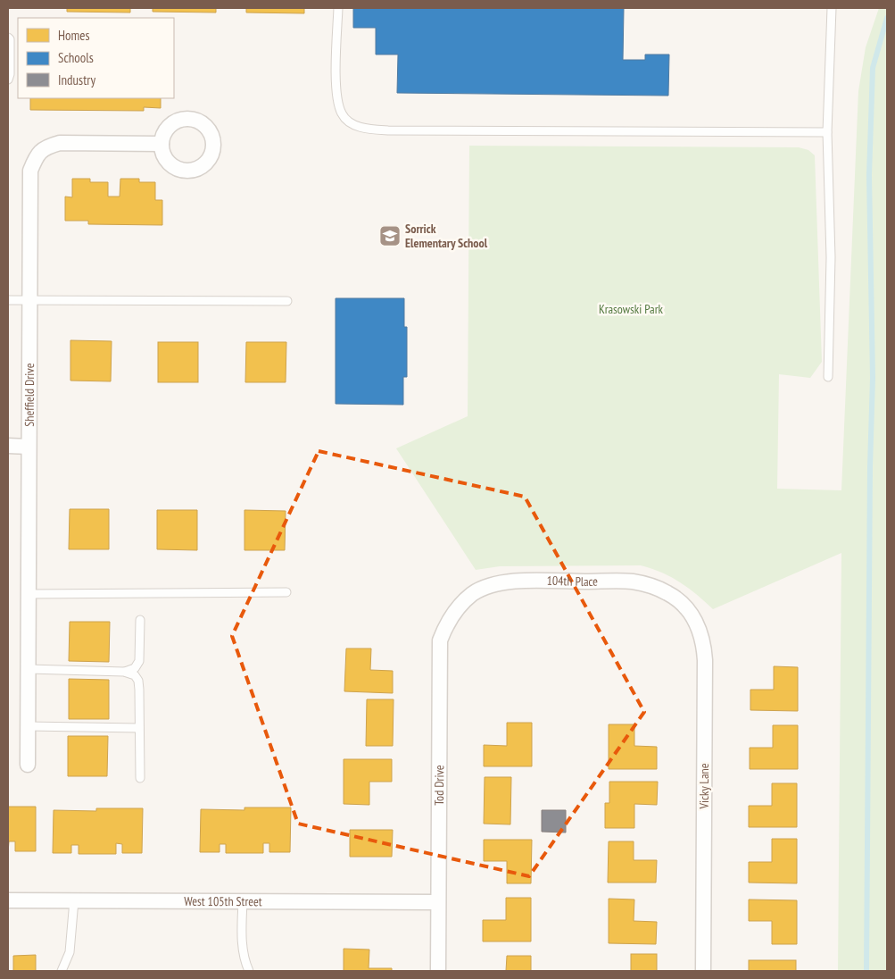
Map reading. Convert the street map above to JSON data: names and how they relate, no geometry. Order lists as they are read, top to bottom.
{
  "streets": {
    "street": [
      "Sheffield Drive",
      "104th Place",
      "Tod Drive",
      "Vicky Lane",
      "West 105th Street"
    ]
  },
  "crossings": [
    ["104th Place", "Tod Drive"],
    ["104th Place", "Vicky Lane"],
    ["Tod Drive", "West 105th Street"]
  ],
  "parks": ["Krasowski Park"],
  "places": {
    "school or university": ["Sorrick Elementary School"]
  },
  "legend": ["Homes", "Schools", "Industry"]
}
